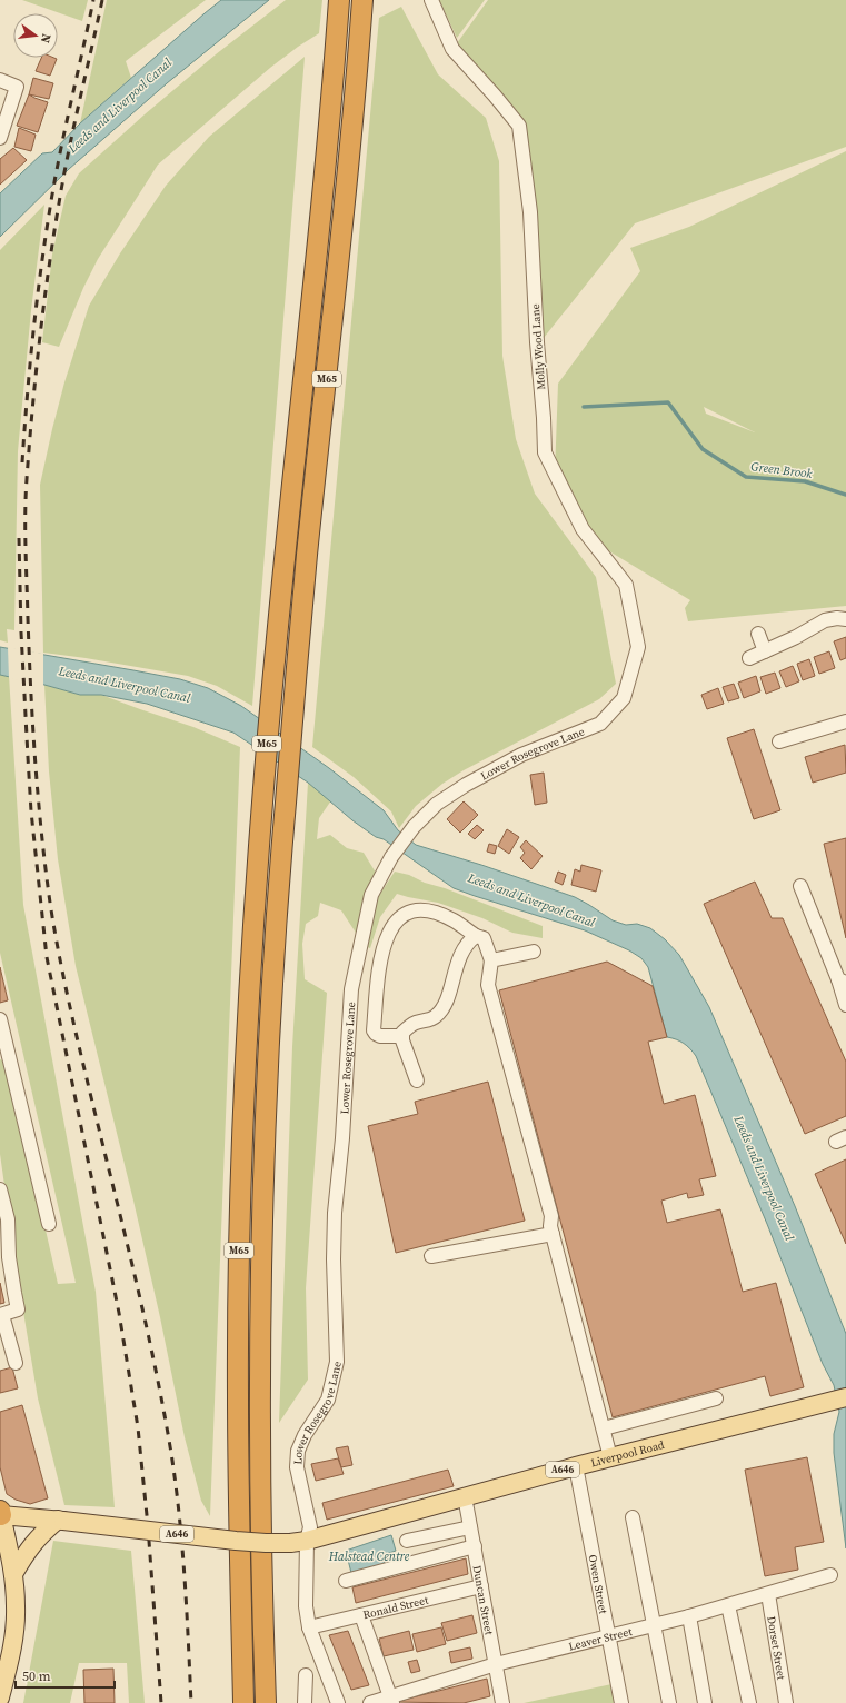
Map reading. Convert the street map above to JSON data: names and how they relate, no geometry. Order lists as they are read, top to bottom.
{
  "streets": {
    "highway": ["M65"],
    "main road": ["Liverpool Road", "A646"],
    "street": [
      "Molly Wood Lane",
      "Lower Rosegrove Lane",
      "Owen Street",
      "Duncan Street",
      "Ronald Street",
      "Leaver Street",
      "Dorset Street"
    ]
  },
  "crossings": [
    ["Molly Wood Lane", "Lower Rosegrove Lane"],
    ["Lower Rosegrove Lane", "Liverpool Road"],
    ["Lower Rosegrove Lane", "A646"],
    ["Lower Rosegrove Lane", "Ronald Street"],
    ["Liverpool Road", "A646"],
    ["Liverpool Road", "Owen Street"],
    ["Liverpool Road", "Duncan Street"],
    ["Owen Street", "Leaver Street"],
    ["Duncan Street", "Ronald Street"],
    ["Duncan Street", "Leaver Street"],
    ["Leaver Street", "Dorset Street"]
  ],
  "water": ["Leeds and Liverpool Canal", "Green Brook", "Halstead Centre"],
  "scale_bar": "50 m",
  "north": "right"
}
